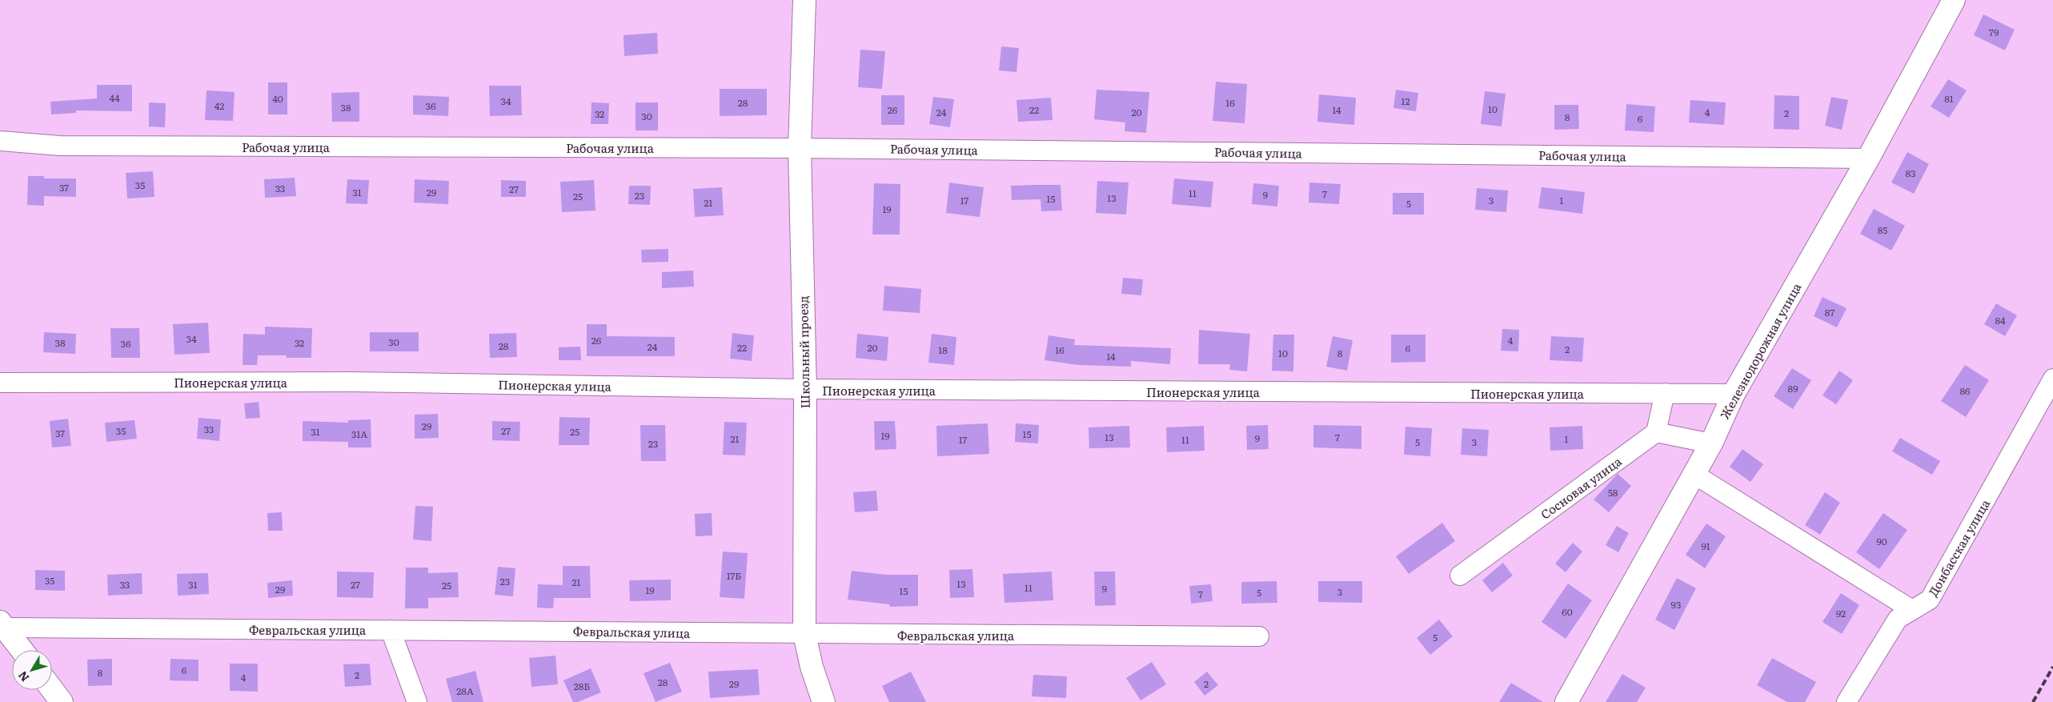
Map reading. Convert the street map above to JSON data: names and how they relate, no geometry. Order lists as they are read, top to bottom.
{
  "streets": {
    "street": [
      "Рабочая улица",
      "Железнодорожная улица",
      "Школьный проезд",
      "Пионерская улица",
      "Сосновая улица",
      "Донбасская улица",
      "Февральская улица"
    ]
  },
  "crossings": [
    ["Рабочая улица", "Железнодорожная улица"],
    ["Рабочая улица", "Школьный проезд"],
    ["Железнодорожная улица", "Пионерская улица"],
    ["Школьный проезд", "Пионерская улица"],
    ["Школьный проезд", "Февральская улица"]
  ],
  "house_numbers": [
    "79",
    "44",
    "40",
    "81",
    "34",
    "12",
    "28",
    "16",
    "42",
    "36",
    "38",
    "10",
    "26",
    "22",
    "14",
    "24",
    "20",
    "4",
    "2",
    "32",
    "30",
    "8",
    "6",
    "83",
    "35",
    "37",
    "33",
    "27",
    "31",
    "29",
    "11",
    "7",
    "9",
    "23",
    "25",
    "13",
    "15",
    "17",
    "3",
    "1",
    "21",
    "5",
    "19",
    "85",
    "87",
    "84",
    "34",
    "26",
    "4",
    "30",
    "38",
    "32",
    "36",
    "28",
    "24",
    "22",
    "20",
    "6",
    "2",
    "18",
    "16",
    "10",
    "8",
    "14",
    "89",
    "86",
    "29",
    "33",
    "35",
    "27",
    "31",
    "25",
    "37",
    "31А",
    "15",
    "19",
    "13",
    "7",
    "9",
    "21",
    "1",
    "17",
    "11",
    "5",
    "3",
    "23",
    "58",
    "90",
    "91",
    "17Б",
    "35",
    "23",
    "21",
    "13",
    "33",
    "31",
    "27",
    "25",
    "11",
    "9",
    "29",
    "19",
    "15",
    "3",
    "5",
    "7",
    "93",
    "60",
    "92",
    "5",
    "6",
    "8",
    "2",
    "4",
    "28",
    "29",
    "2",
    "28Б",
    "28А"
  ],
  "north": "bottom left"
}
